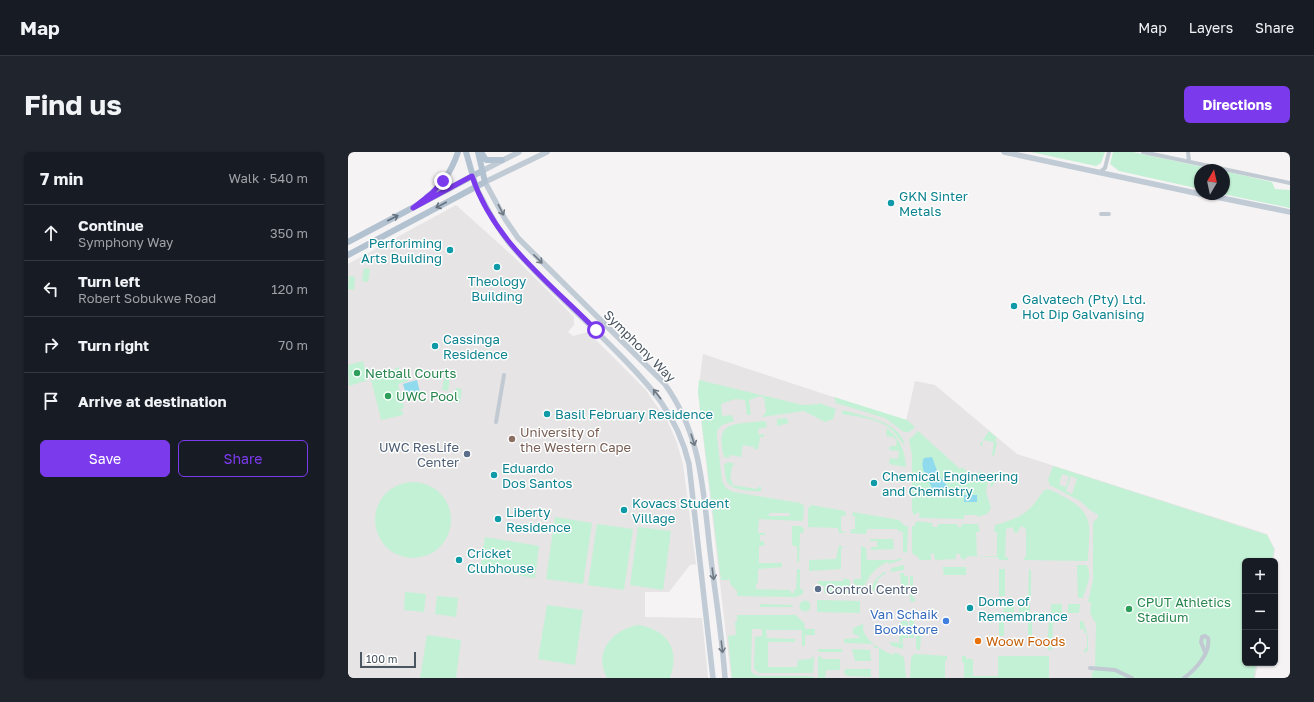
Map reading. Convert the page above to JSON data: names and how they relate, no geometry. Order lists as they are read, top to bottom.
{
  "streets": {
    "main road": ["Symphony Way"]
  },
  "places": [
    "GKN Sinter Metals",
    "Perforiming Arts Building",
    "Theology Building",
    "Galvatech (Pty) Ltd. Hot Dip Galvanising",
    "Cassinga Residence",
    "Netball Courts",
    "UWC Pool",
    "Basil February Residence",
    "University of the Western Cape",
    "UWC ResLife Center",
    "Eduardo Dos Santos",
    "Chemical Engineering and Chemistry",
    "Kovacs Student Village",
    "Liberty Residence",
    "Cricket Clubhouse",
    "Control Centre",
    "Dome of Remembrance",
    "CPUT Athletics Stadium",
    "Van Schaik Bookstore",
    "Woow Foods"
  ],
  "scale_bar": "100 m",
  "north": "top",
  "page": {
    "header": "Map",
    "nav": ["Map", "Layers", "Share"],
    "buttons": [
      "Directions",
      ["Save", "Share"]
    ],
    "title": "Find us",
    "heading": ["7 min", "Walk · 540 m"],
    "list": [
      ["Continue", "Symphony Way", "350 m"],
      ["Turn left", "Robert Sobukwe Road", "120 m"],
      ["Turn right", "70 m"],
      "Arrive at destination"
    ],
    "map_buttons": ["+", "−"],
    "scale": "100 m"
  }
}
